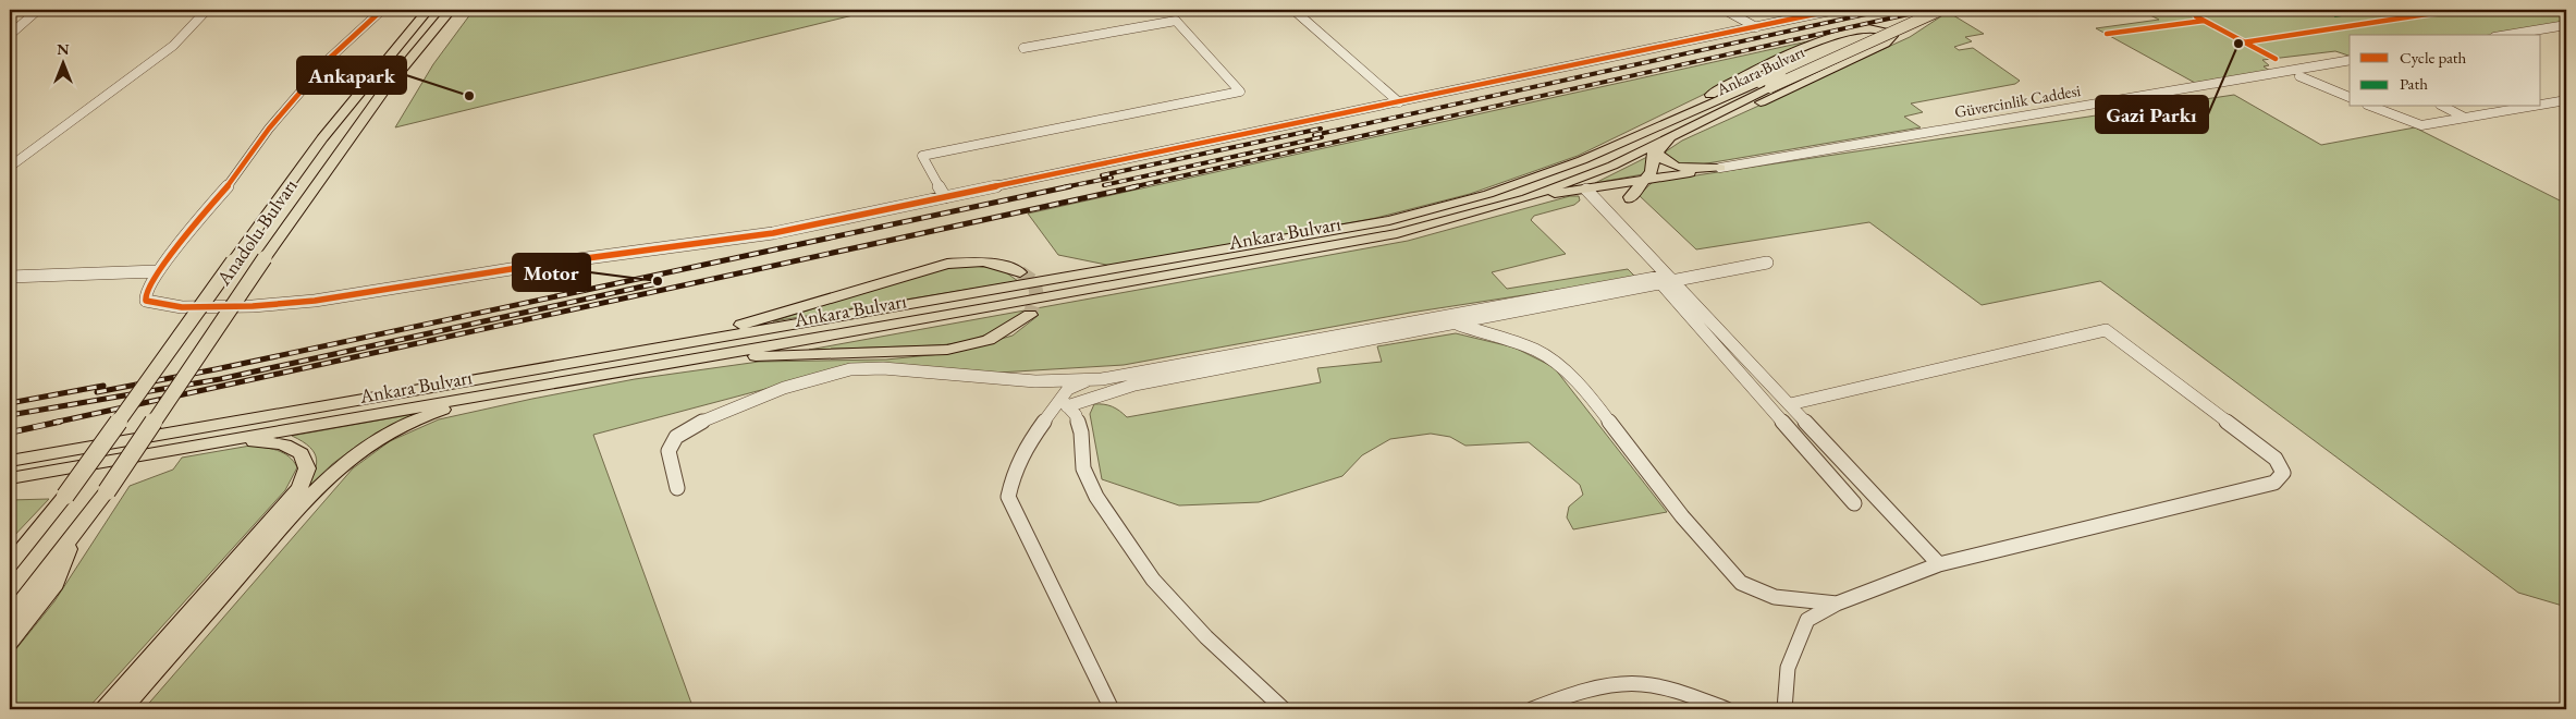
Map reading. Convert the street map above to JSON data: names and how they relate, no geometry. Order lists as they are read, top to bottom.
{
  "streets": {
    "main road": ["Ankara Bulvarı", "Anadolu Bulvarı"],
    "street": ["Güvercinlik Caddesi"]
  },
  "places": ["Gazi Parkı", "Ankapark", "Motor"],
  "legend": ["Cycle path", "Path"],
  "north": "top"
}
